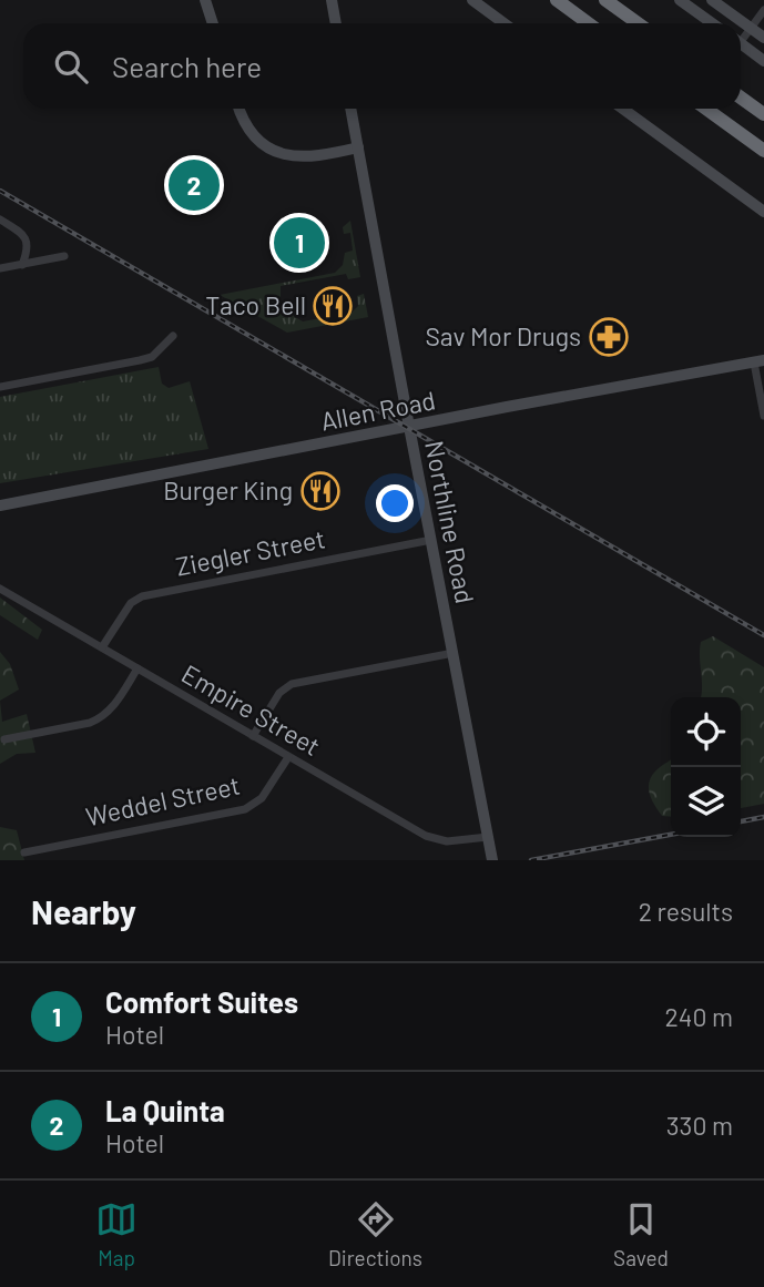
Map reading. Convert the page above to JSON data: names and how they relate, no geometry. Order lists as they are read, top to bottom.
{
  "streets": {
    "main road": ["Allen Road", "Northline Road"],
    "street": ["Ziegler Street", "Empire Street", "Weddel Street"]
  },
  "crossings": [
    ["Allen Road", "Northline Road"],
    ["Northline Road", "Ziegler Street"],
    ["Northline Road", "Empire Street"],
    ["Ziegler Street", "Empire Street"],
    ["Empire Street", "Weddel Street"]
  ],
  "places": {
    "restaurant": ["Taco Bell", "Burger King"],
    "pharmacy": ["Sav Mor Drugs"]
  },
  "page": {
    "search": "Search here",
    "pins": ["2", "1"],
    "heading": ["Nearby", "2 results"],
    "list": [
      {
        "mark": "1",
        "name": "Comfort Suites",
        "note": "Hotel",
        "value": "240 m"
      },
      {
        "mark": "2",
        "name": "La Quinta",
        "note": "Hotel",
        "value": "330 m"
      }
    ],
    "nav": ["Map", "Directions", "Saved"]
  }
}
